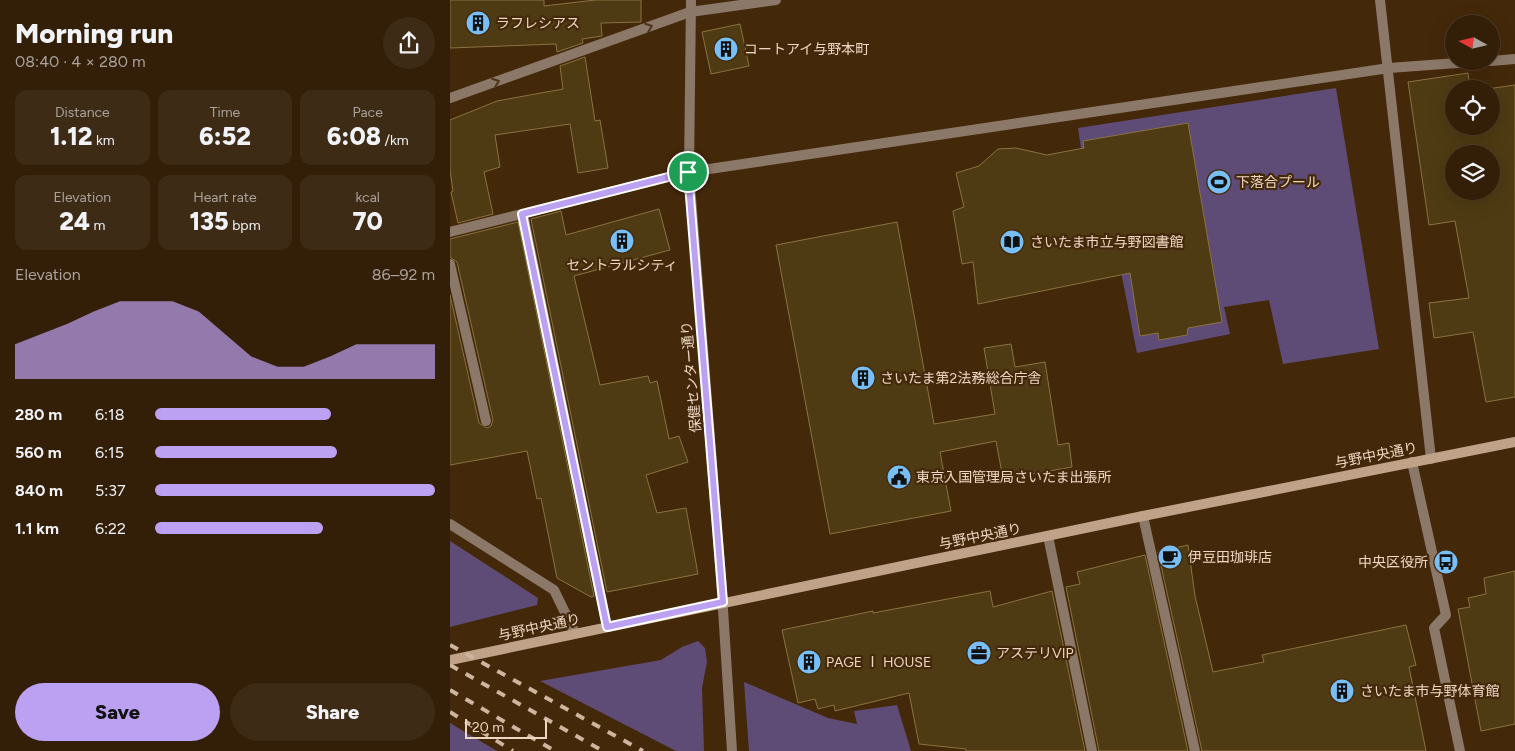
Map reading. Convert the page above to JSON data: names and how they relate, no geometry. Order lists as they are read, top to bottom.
{
  "streets": {
    "street": ["保健センター通り", "与野中央通り"]
  },
  "crossings": [
    ["保健センター通り", "与野中央通り"]
  ],
  "places": {
    "building": [
      "ラフレシアス",
      "コートアイ与野本町",
      "セントラルシティ",
      "さいたま第2法務総合庁舎",
      "PAGE Ⅰ HOUSE",
      "さいたま市与野体育館"
    ],
    "sports": ["下落合プール"],
    "library": ["さいたま市立与野図書館"],
    "public building": ["東京入国管理局さいたま出張所"],
    "cafe": ["伊豆田珈琲店"],
    "bus stop": ["中央区役所"],
    "office": ["アステリVIP"]
  },
  "scale_bar": "20 m",
  "north": "left",
  "page": {
    "heading": ["Morning run", "08:40 · 4 × 280 m"],
    "stats": [
      ["Distance", "1.12 km"],
      ["Time", "6:52"],
      ["Pace", "6:08 /km"],
      ["Elevation", "24 m"],
      ["Heart rate", "135 bpm"],
      ["kcal", "70"]
    ],
    "chart": ["Elevation", "86–92 m"],
    "list": [
      {
        "name": "280 m",
        "note": "6:18"
      },
      {
        "name": "560 m",
        "note": "6:15"
      },
      {
        "name": "840 m",
        "note": "5:37"
      },
      {
        "name": "1.1 km",
        "note": "6:22"
      }
    ],
    "buttons": ["Save", "Share"],
    "scale": "20 m"
  }
}
